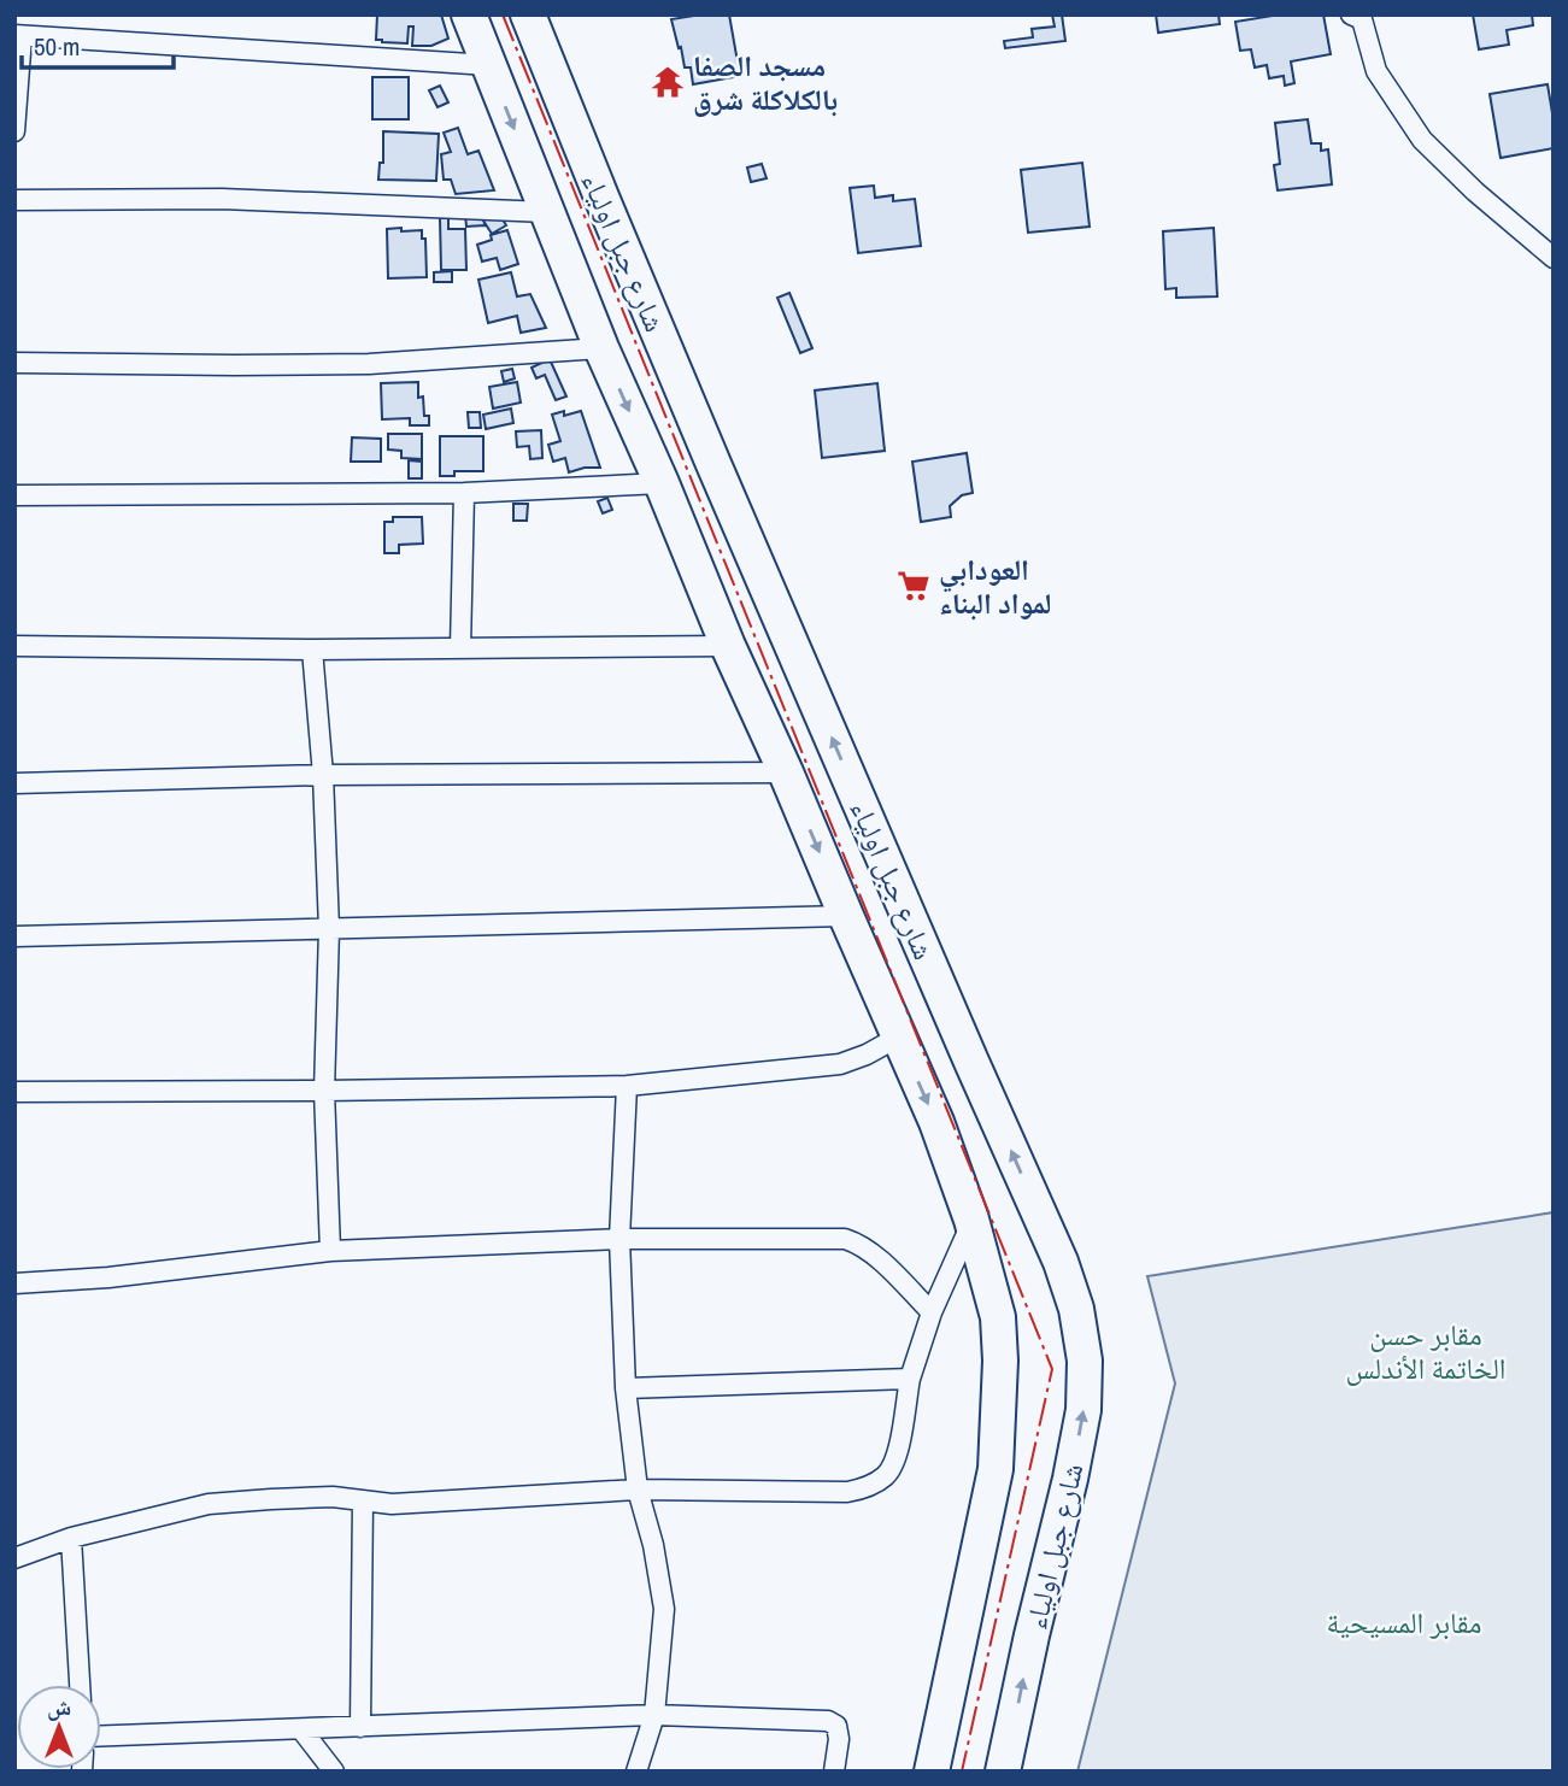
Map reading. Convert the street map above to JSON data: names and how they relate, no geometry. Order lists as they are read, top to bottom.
{
  "streets": {
    "highway": ["شارع جبل اولياء"]
  },
  "parks": ["مقابر حسن الخاتمة الأندلس", "مقابر المسيحية"],
  "places": {
    "temple": ["مسجد الصفا بالكلاكلة شرق"],
    "supermarket": ["العودابي لمواد البناء"]
  },
  "scale_bar": "50 m",
  "north": "top"
}
